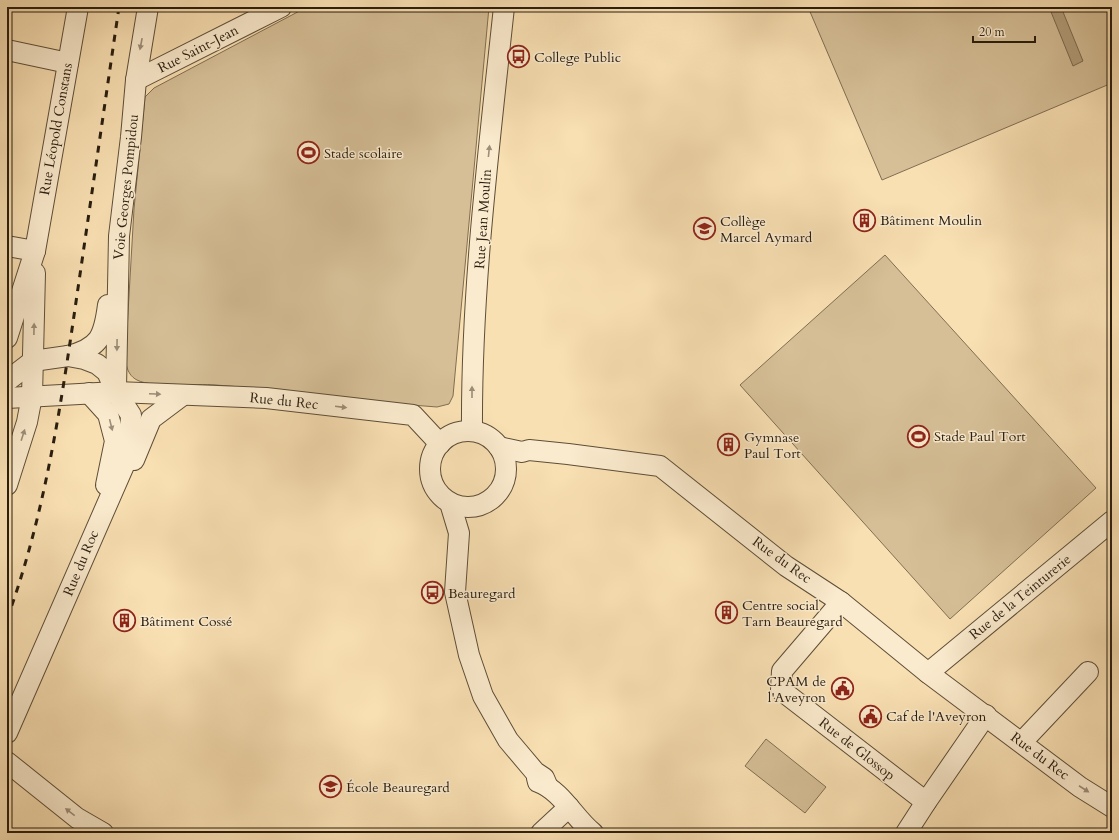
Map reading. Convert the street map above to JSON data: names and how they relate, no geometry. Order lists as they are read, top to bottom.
{
  "streets": {
    "street": [
      "Rue Saint-Jean",
      "Rue Léopold Constans",
      "Voie Georges Pompidou",
      "Rue Jean Moulin",
      "Rue du Rec",
      "Rue du Roc",
      "Rue de la Teinturerie",
      "Rue de Glossop"
    ]
  },
  "crossings": [
    ["Rue Saint-Jean", "Voie Georges Pompidou"],
    ["Rue Léopold Constans", "Rue du Rec"],
    ["Voie Georges Pompidou", "Rue du Rec"],
    ["Voie Georges Pompidou", "Rue du Roc"],
    ["Rue Jean Moulin", "Rue du Rec"],
    ["Rue du Rec", "Rue du Roc"],
    ["Rue du Rec", "Rue de la Teinturerie"],
    ["Rue du Rec", "Rue de Glossop"]
  ],
  "one_way": ["Voie Georges Pompidou", "Rue Jean Moulin", "Rue du Rec"],
  "places": {
    "bus stop": ["College Public", "Beauregard"],
    "sports": ["Stade scolaire", "Stade Paul Tort"],
    "building": [
      "Bâtiment Moulin",
      "Gymnase Paul Tort",
      "Centre social Tarn Beauregard",
      "Bâtiment Cossé"
    ],
    "school or university": ["Collège Marcel Aymard", "École Beauregard"],
    "public building": ["CPAM de l'Aveyron", "Caf de l'Aveyron"]
  },
  "scale_bar": "20 m"
}
